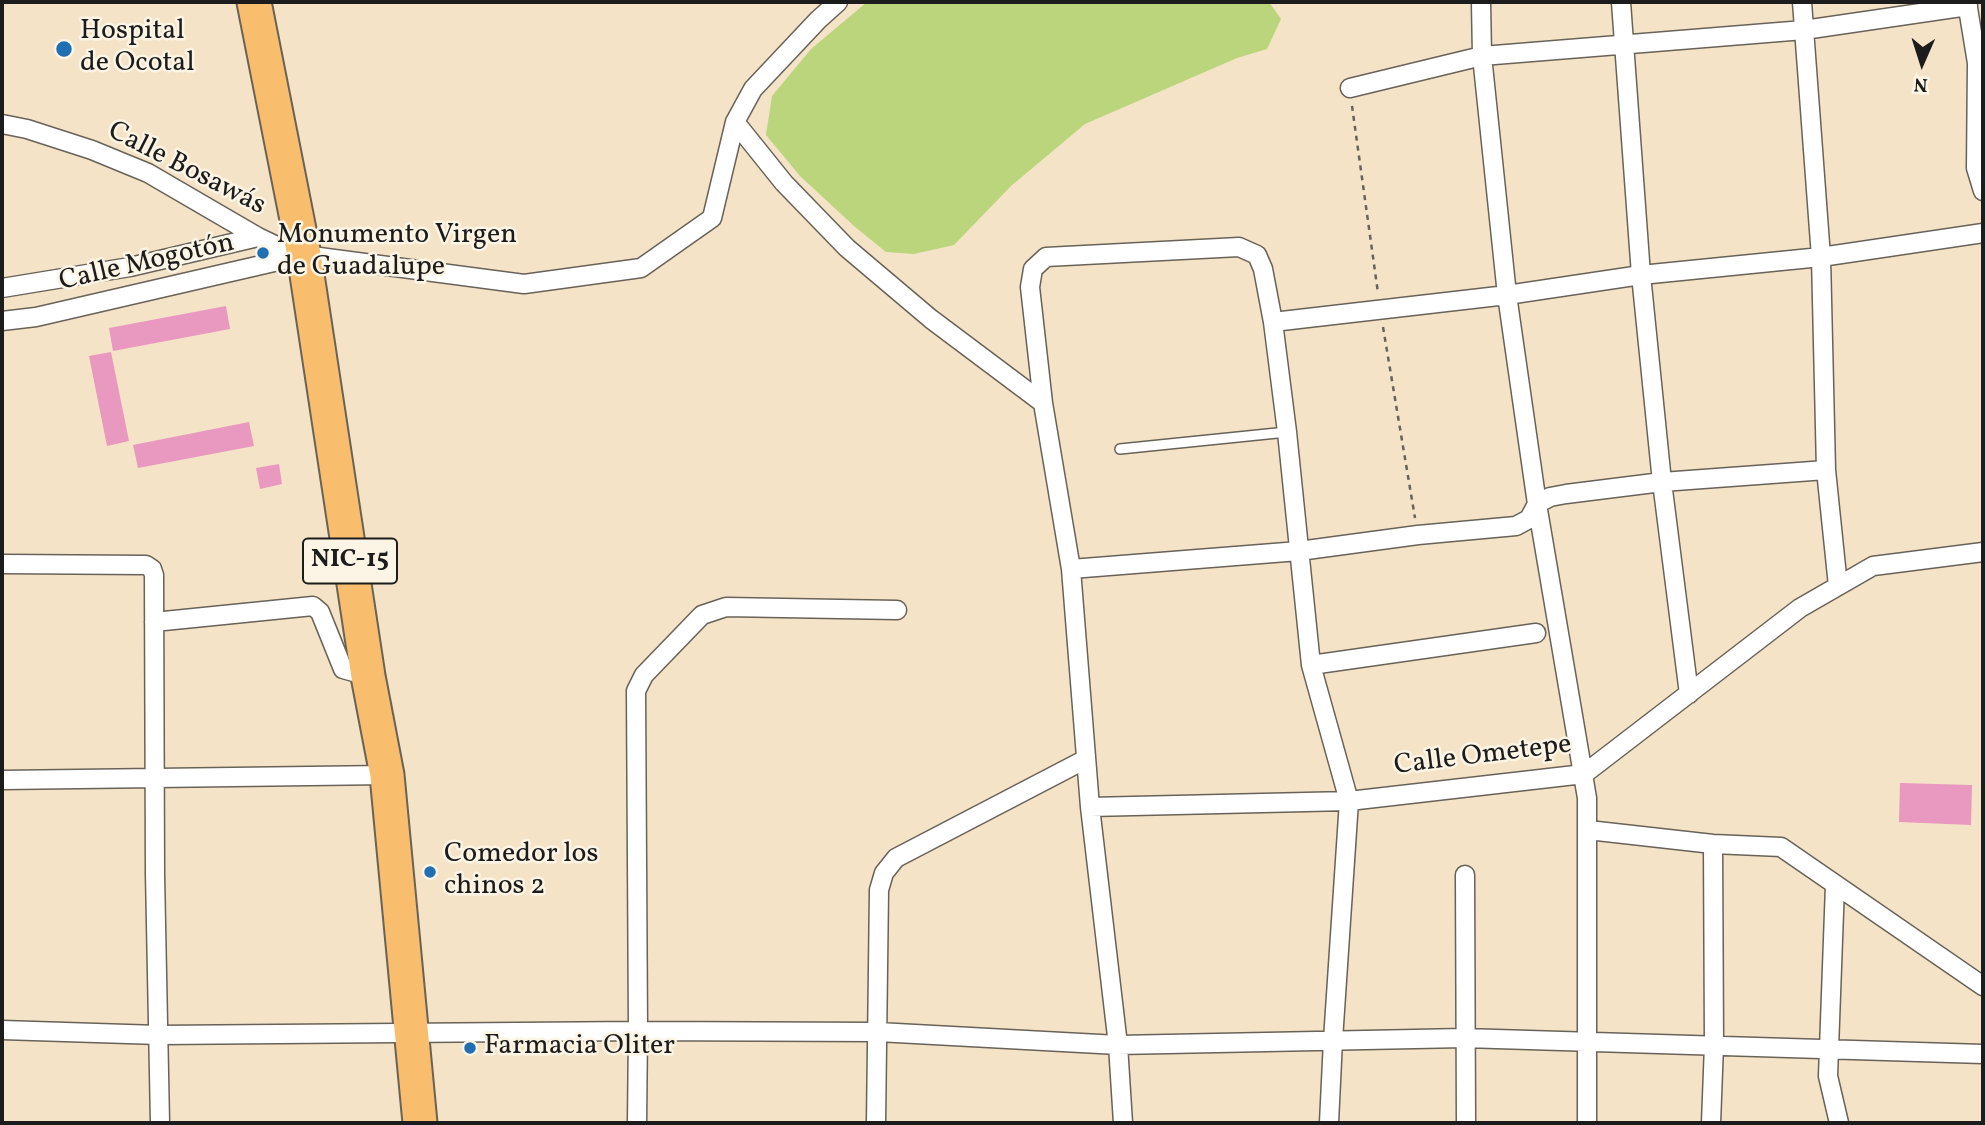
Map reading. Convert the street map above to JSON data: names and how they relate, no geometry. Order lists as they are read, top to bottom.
{
  "streets": {
    "highway": ["NIC-15"],
    "street": ["Calle Bosawás", "Calle Mogotón", "Calle Ometepe"]
  },
  "crossings": [
    ["Calle Bosawás", "Calle Mogotón"],
    ["Calle Bosawás", "NIC-15"],
    ["Calle Mogotón", "NIC-15"]
  ],
  "places": [
    "Hospital de Ocotal",
    "Monumento Virgen de Guadalupe",
    "Comedor los chinos 2",
    "Farmacia Oliter"
  ],
  "north": "bottom"
}
